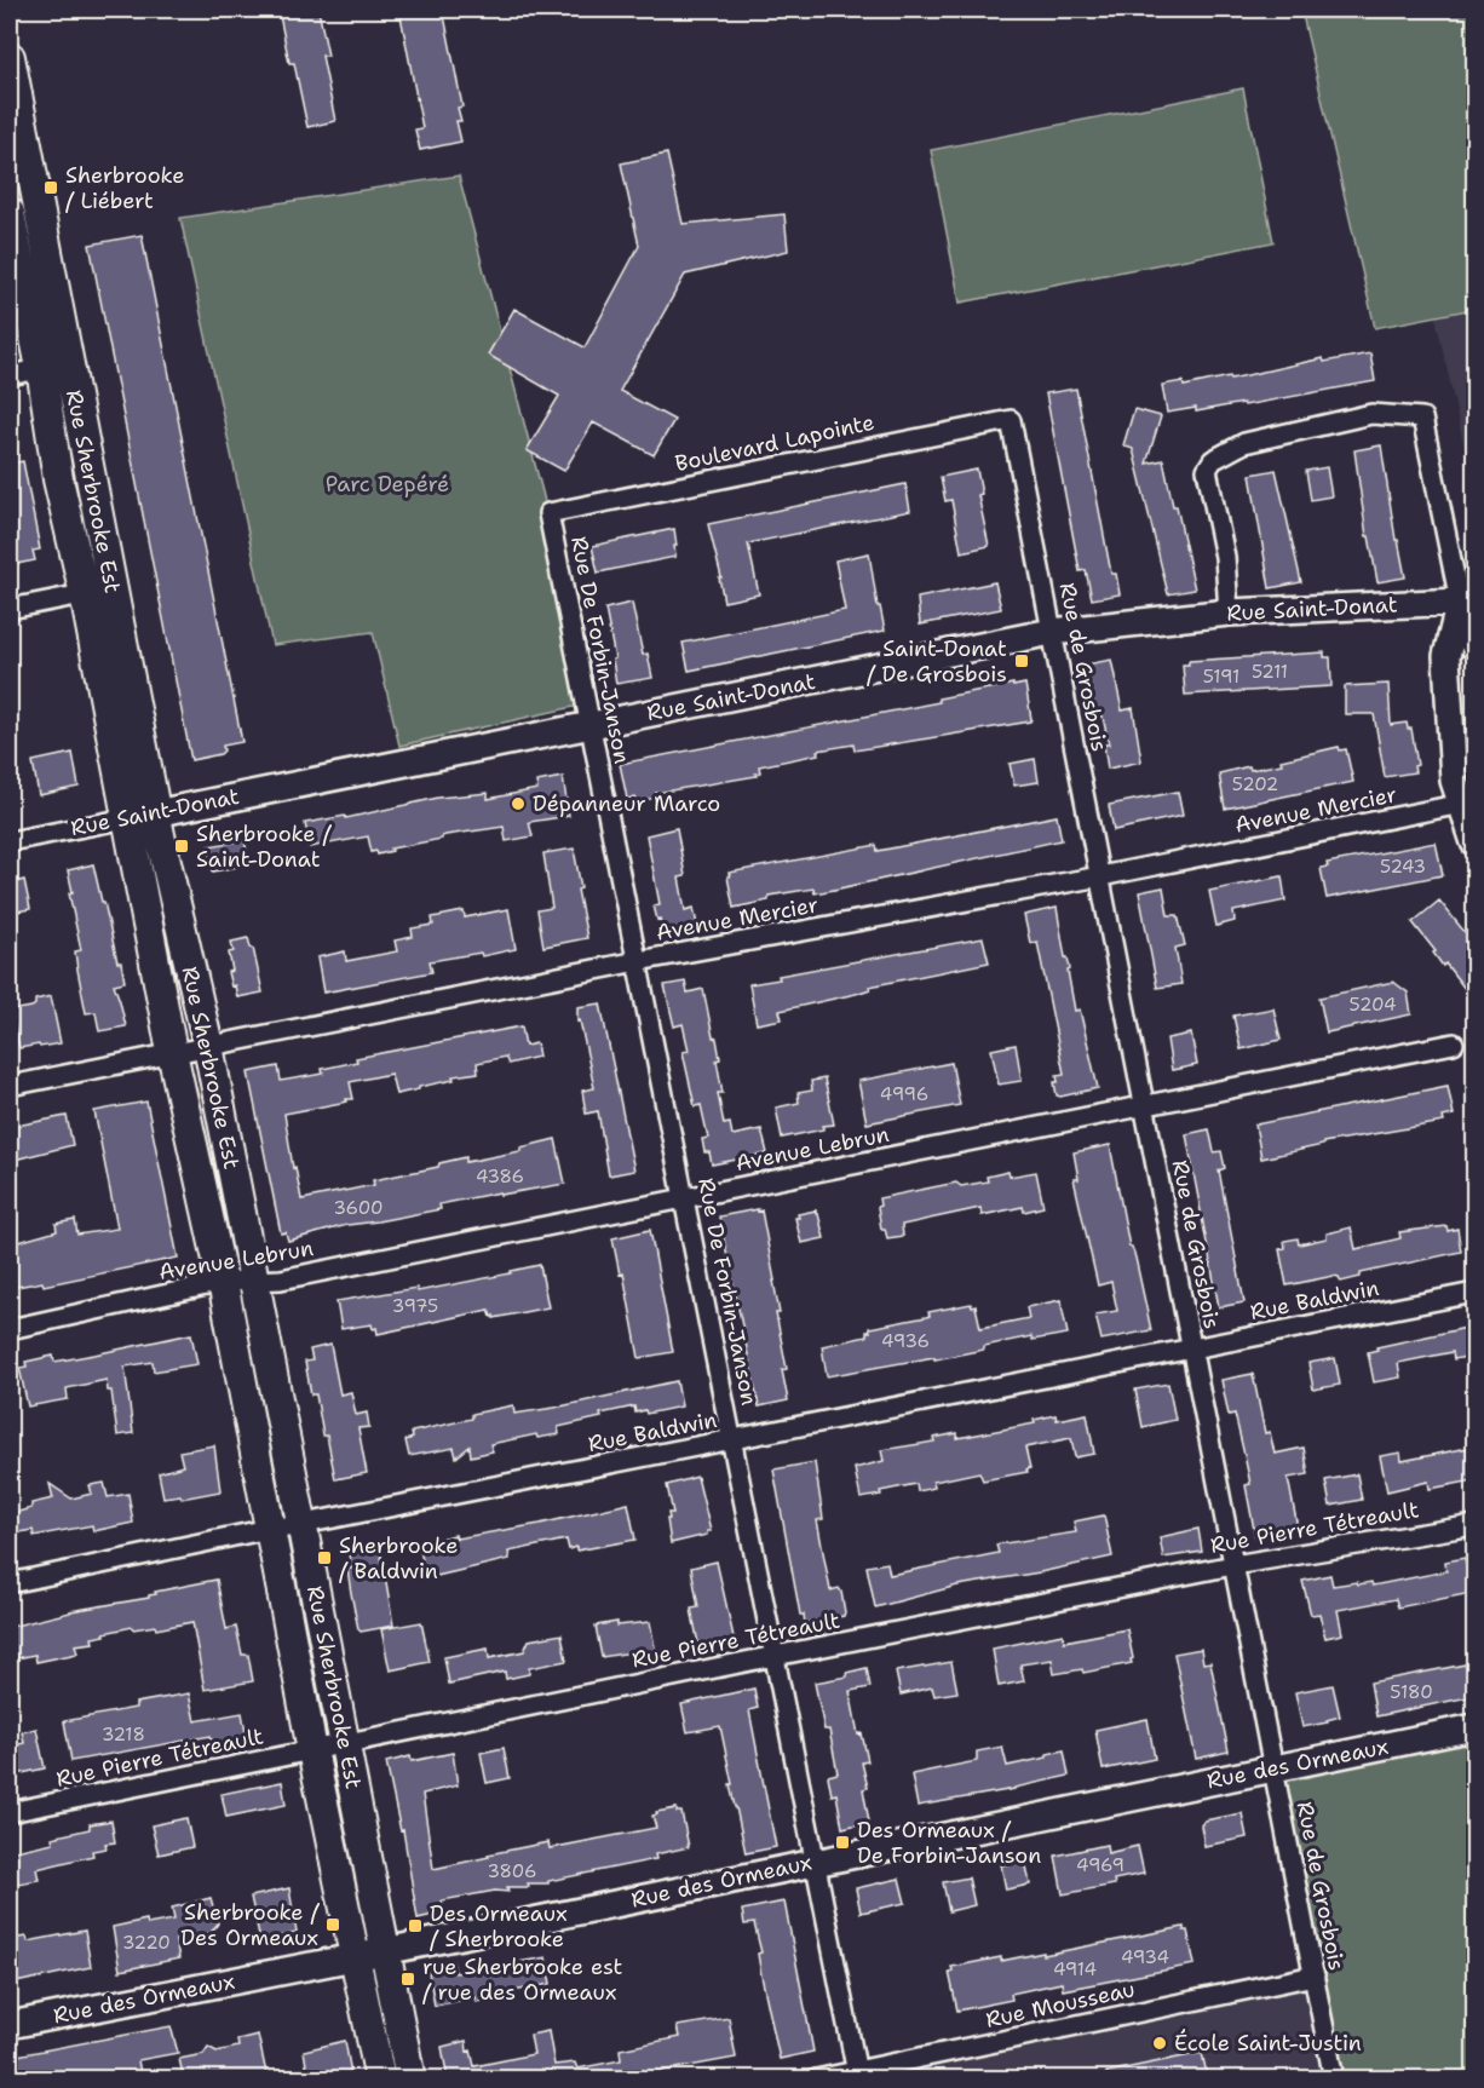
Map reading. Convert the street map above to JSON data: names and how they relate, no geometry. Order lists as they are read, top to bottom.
{
  "streets": {
    "main road": ["Rue Sherbrooke Est"],
    "street": [
      "Boulevard Lapointe",
      "Rue Saint-Donat",
      "Rue De Forbin-Janson",
      "Rue de Grosbois",
      "Avenue Mercier",
      "Avenue Lebrun",
      "Rue Baldwin",
      "Rue Pierre Tétreault",
      "Rue des Ormeaux",
      "Rue Mousseau"
    ]
  },
  "crossings": [
    ["Boulevard Lapointe", "Rue De Forbin-Janson"],
    ["Boulevard Lapointe", "Rue de Grosbois"],
    ["Rue Sherbrooke Est", "Rue Saint-Donat"],
    ["Rue Sherbrooke Est", "Avenue Mercier"],
    ["Rue Sherbrooke Est", "Avenue Lebrun"],
    ["Rue Sherbrooke Est", "Rue Baldwin"],
    ["Rue Sherbrooke Est", "Rue Pierre Tétreault"],
    ["Rue Sherbrooke Est", "Rue des Ormeaux"],
    ["Rue Saint-Donat", "Rue De Forbin-Janson"],
    ["Rue Saint-Donat", "Rue de Grosbois"],
    ["Rue De Forbin-Janson", "Avenue Mercier"],
    ["Rue De Forbin-Janson", "Avenue Lebrun"],
    ["Rue De Forbin-Janson", "Rue Baldwin"],
    ["Rue De Forbin-Janson", "Rue Pierre Tétreault"],
    ["Rue De Forbin-Janson", "Rue des Ormeaux"],
    ["Rue De Forbin-Janson", "Rue Mousseau"],
    ["Rue de Grosbois", "Avenue Mercier"],
    ["Rue de Grosbois", "Avenue Lebrun"],
    ["Rue de Grosbois", "Rue Baldwin"],
    ["Rue de Grosbois", "Rue Pierre Tétreault"],
    ["Rue de Grosbois", "Rue des Ormeaux"],
    ["Rue de Grosbois", "Rue Mousseau"]
  ],
  "parks": ["Parc Depéré"],
  "places": {
    "transit": [
      "Sherbrooke / Liébert",
      "Saint-Donat / De Grosbois",
      "Sherbrooke / Saint-Donat",
      "Sherbrooke / Baldwin",
      "Des Ormeaux / De Forbin-Janson",
      "Sherbrooke / Des Ormeaux",
      "Des Ormeaux / Sherbrooke",
      "rue Sherbrooke est / rue des Ormeaux"
    ],
    "other": ["Dépanneur Marco", "École Saint-Justin"]
  },
  "house_numbers": [
    "5211",
    "5191",
    "5202",
    "5243",
    "5204",
    "4996",
    "4386",
    "3600",
    "3975",
    "4936",
    "5180",
    "3218",
    "4969",
    "3806",
    "3220",
    "4934",
    "4914"
  ]
}
